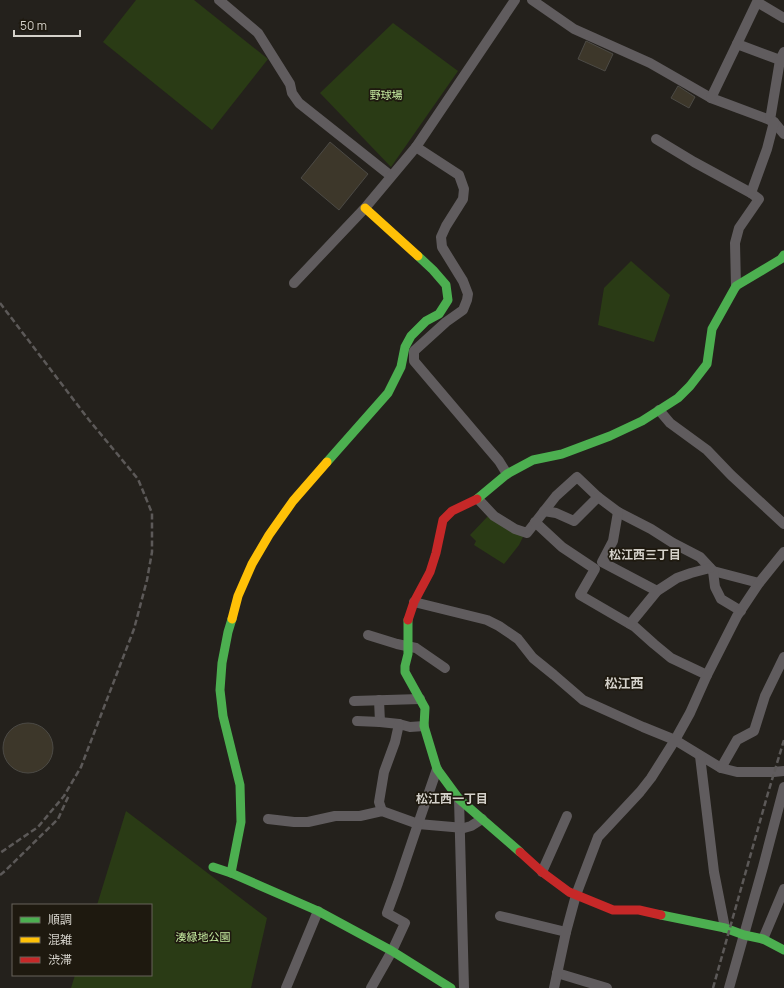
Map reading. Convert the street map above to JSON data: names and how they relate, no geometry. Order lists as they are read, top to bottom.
{
  "districts": ["松江西三丁目", "松江西", "松江西一丁目"],
  "parks": ["野球場", "湊緑地公園"],
  "legend": ["順調", "混雑", "渋滞"],
  "scale_bar": "50 m"
}
